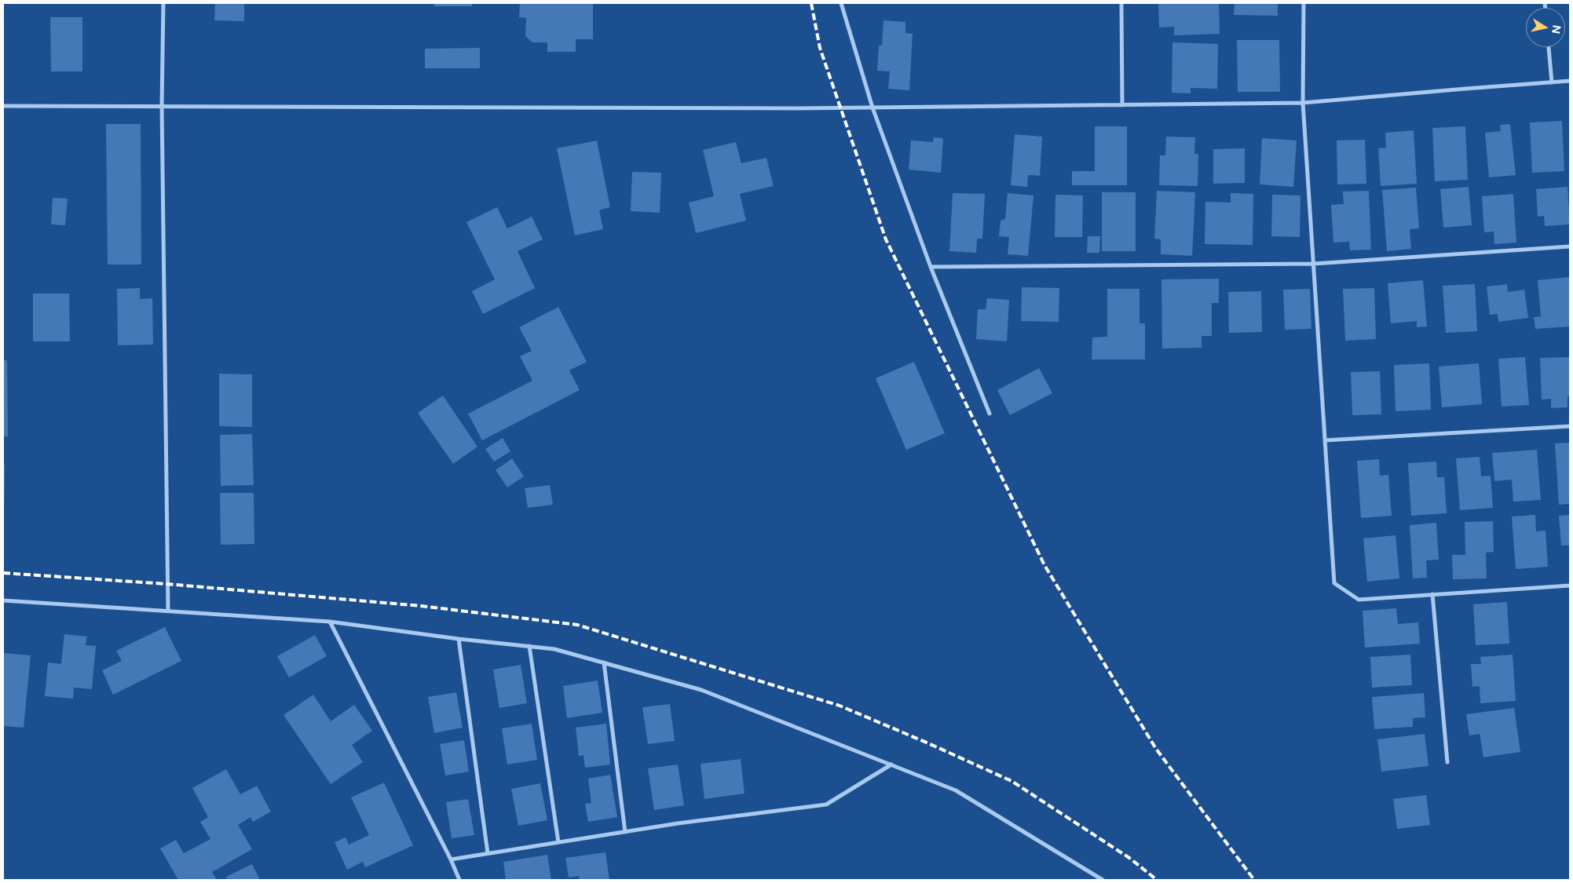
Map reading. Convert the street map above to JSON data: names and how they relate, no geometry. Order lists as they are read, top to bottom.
{
  "north": "right"
}
